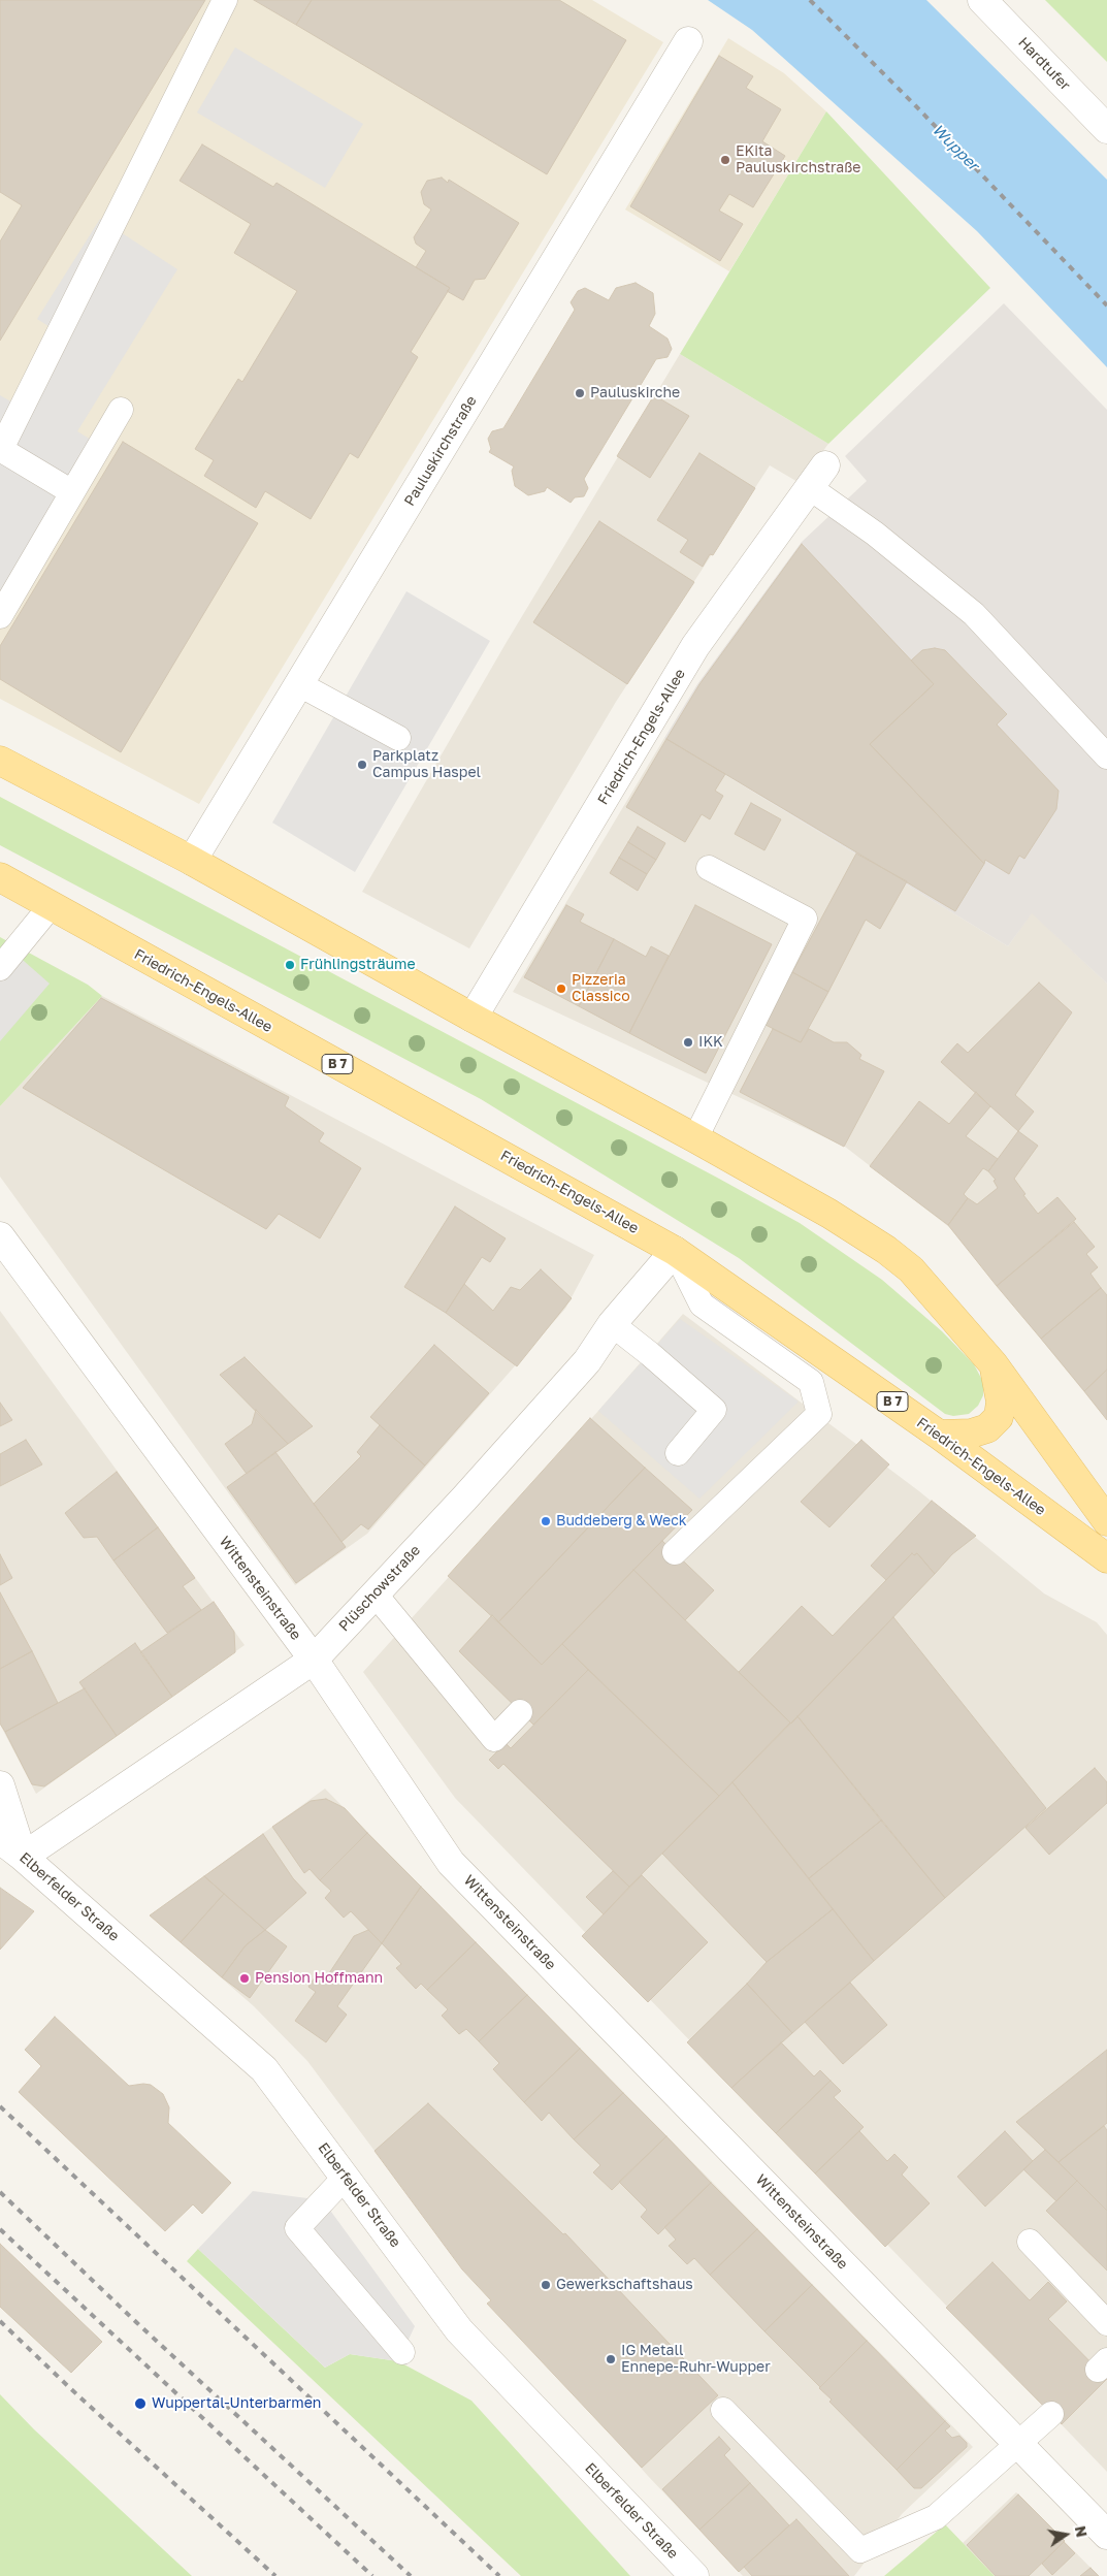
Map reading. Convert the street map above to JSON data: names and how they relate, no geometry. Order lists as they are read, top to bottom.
{
  "streets": {
    "main road": ["Friedrich-Engels-Allee", "B 7"],
    "street": [
      "Hardtufer",
      "Pauluskirchstraße",
      "Wittensteinstraße",
      "Plüschowstraße",
      "Elberfelder Straße"
    ]
  },
  "crossings": [
    ["Friedrich-Engels-Allee", "Plüschowstraße"],
    ["Wittensteinstraße", "Plüschowstraße"],
    ["Plüschowstraße", "Elberfelder Straße"]
  ],
  "water": ["Wupper"],
  "places": [
    "EKita Pauluskirchstraße",
    "Pauluskirche",
    "Parkplatz Campus Haspel",
    "Frühlingsträume",
    "Pizzeria Classico",
    "IKK",
    "Buddeberg & Weck",
    "Pension Hoffmann",
    "Gewerkschaftshaus",
    "IG Metall Ennepe-Ruhr-Wupper",
    "Wuppertal-Unterbarmen"
  ],
  "north": "right"
}
